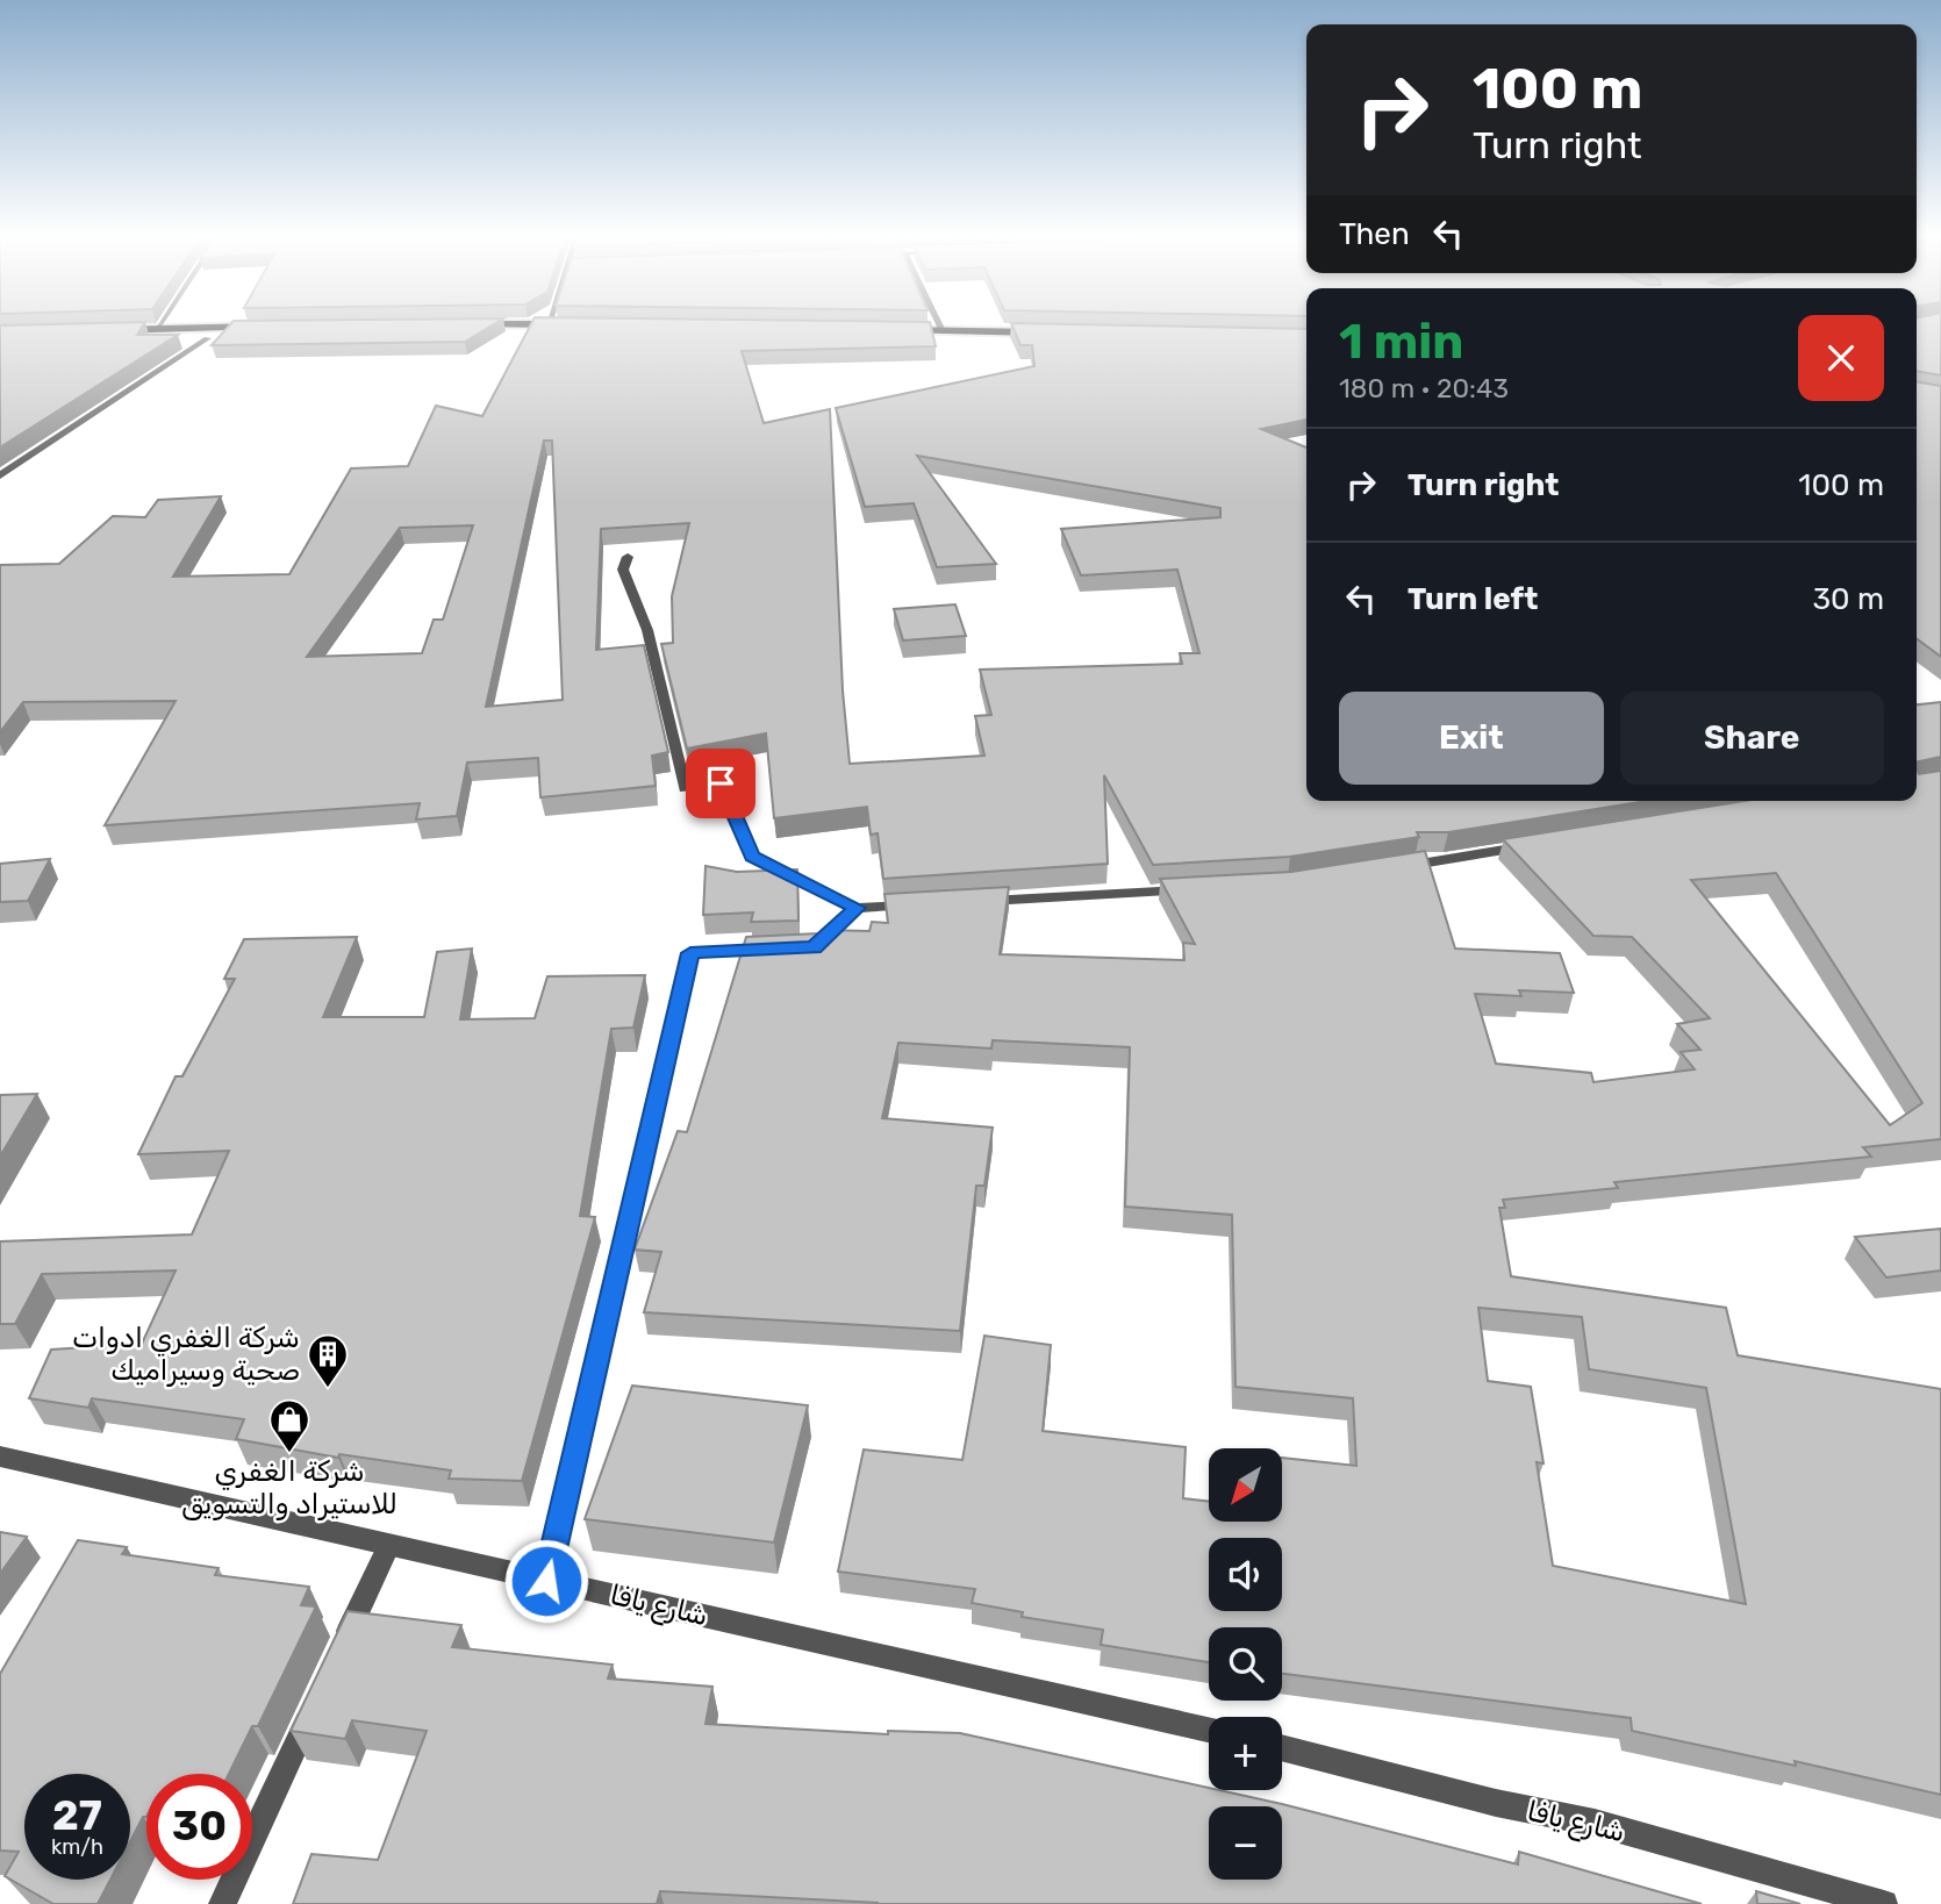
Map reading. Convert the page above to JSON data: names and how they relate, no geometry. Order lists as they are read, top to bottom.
{
  "streets": {
    "street": ["شارع يافا"]
  },
  "places": {
    "building": ["شركة الغفري ادوات صحية وسيراميك"],
    "shop": ["شركة الغفري للاستيراد والتسويق"]
  },
  "north": "bottom left",
  "page": {
    "turn": ["100 m", "Turn right"],
    "then": "Then",
    "heading": ["1 min", "180 m · 20:43"],
    "list": [
      {
        "name": "Turn right",
        "value": "100 m"
      },
      {
        "name": "Turn left",
        "value": "30 m"
      }
    ],
    "buttons": ["Exit", "Share"],
    "map_buttons": ["+", "−"],
    "speed": "27 km/h",
    "limit": "30"
  }
}
